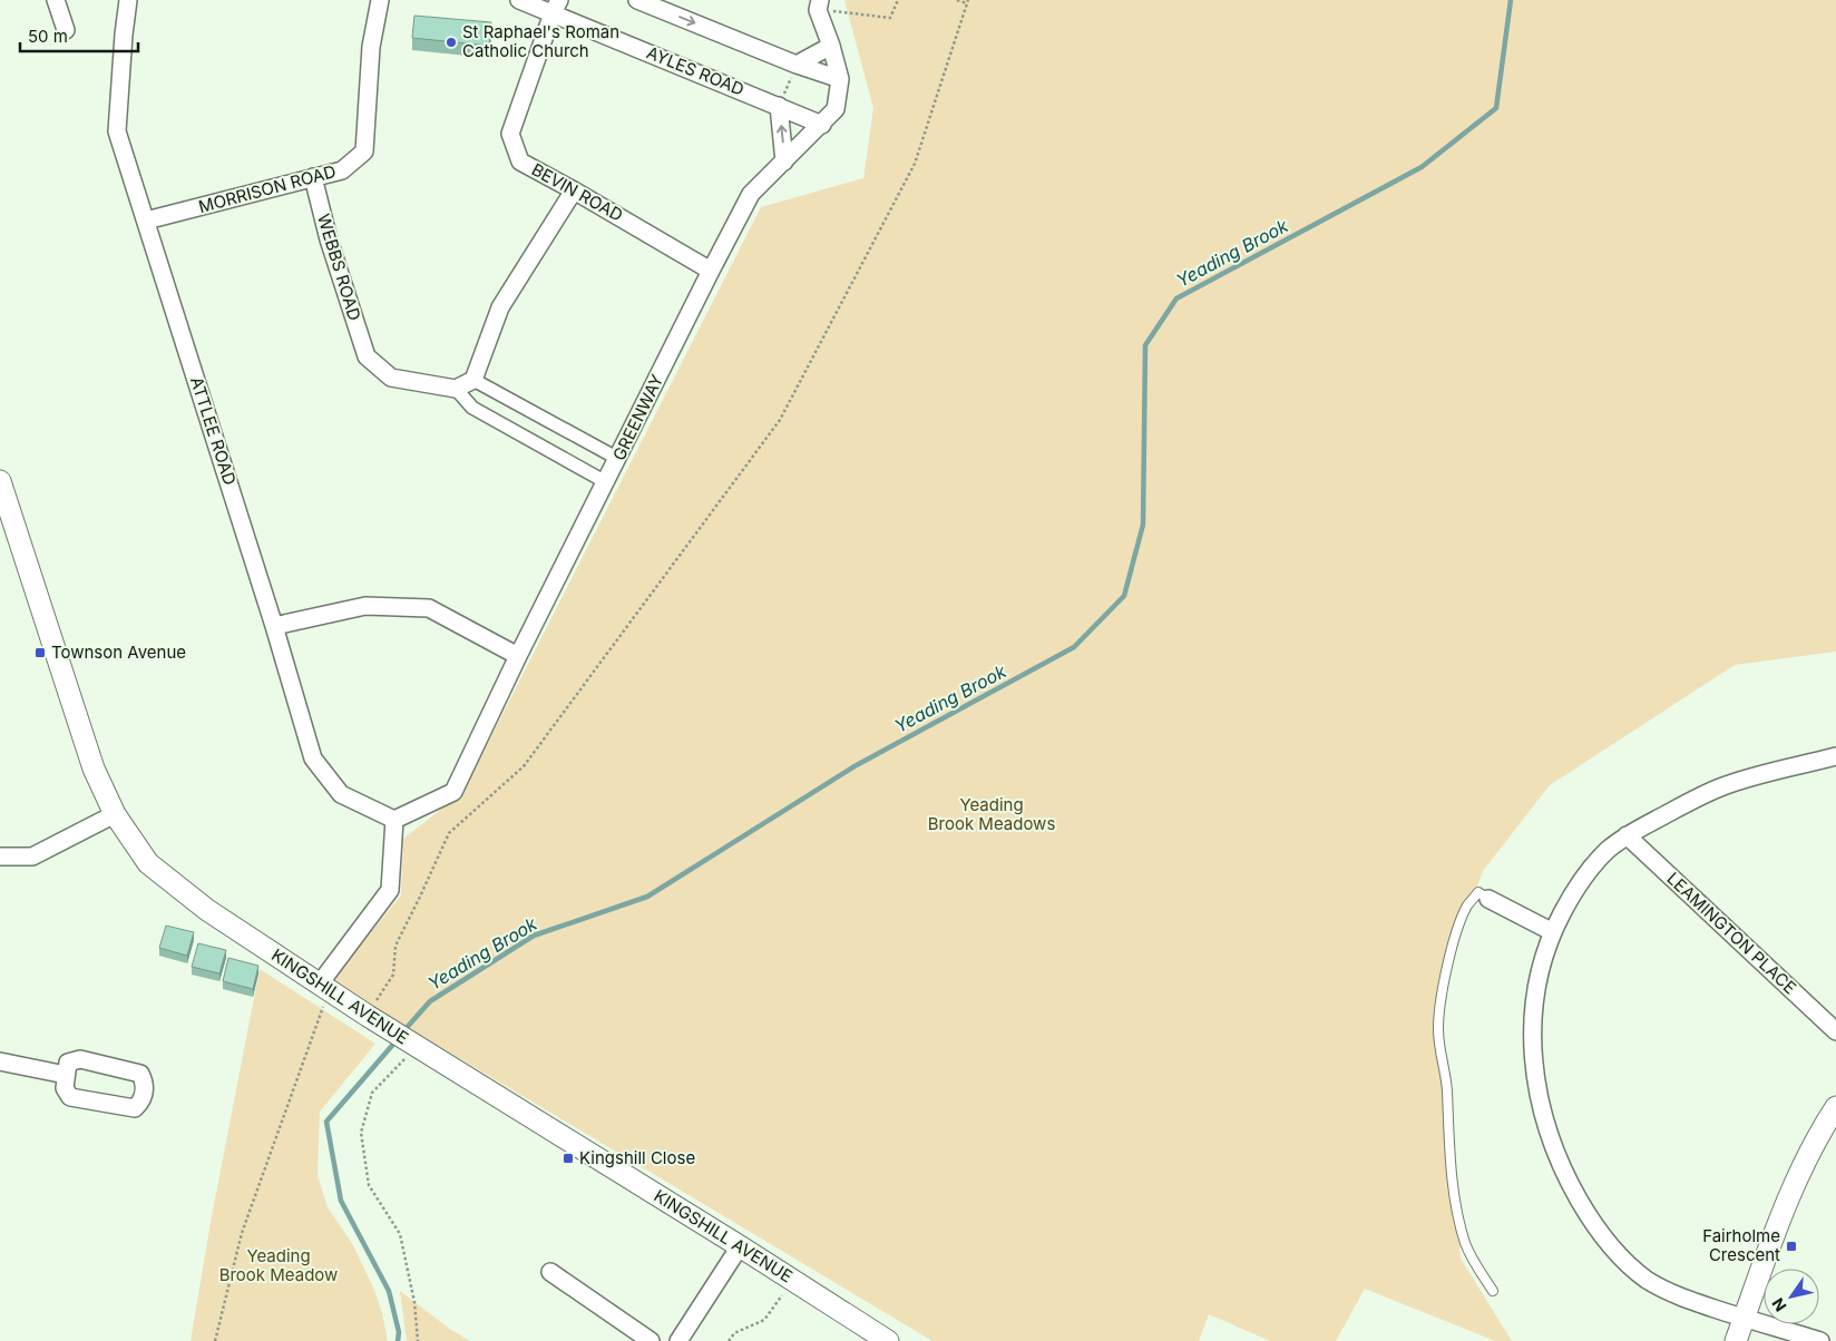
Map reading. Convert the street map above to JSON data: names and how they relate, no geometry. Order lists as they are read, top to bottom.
{
  "streets": {
    "street": [
      "AYLES ROAD",
      "MORRISON ROAD",
      "BEVIN ROAD",
      "WEBBS ROAD",
      "GREENWAY",
      "ATTLEE ROAD",
      "LEAMINGTON PLACE",
      "KINGSHILL AVENUE"
    ]
  },
  "crossings": [
    ["AYLES ROAD", "BEVIN ROAD"],
    ["AYLES ROAD", "GREENWAY"],
    ["MORRISON ROAD", "WEBBS ROAD"],
    ["MORRISON ROAD", "ATTLEE ROAD"],
    ["BEVIN ROAD", "GREENWAY"],
    ["GREENWAY", "ATTLEE ROAD"]
  ],
  "water": ["Yeading Brook"],
  "parks": ["Yeading Brook Meadows", "Yeading Brook Meadow"],
  "places": {
    "other": ["St Raphael's Roman Catholic Church"],
    "transit": ["Townson Avenue", "Kingshill Close", "Fairholme Crescent"]
  },
  "scale_bar": "50 m",
  "north": "bottom left"
}
